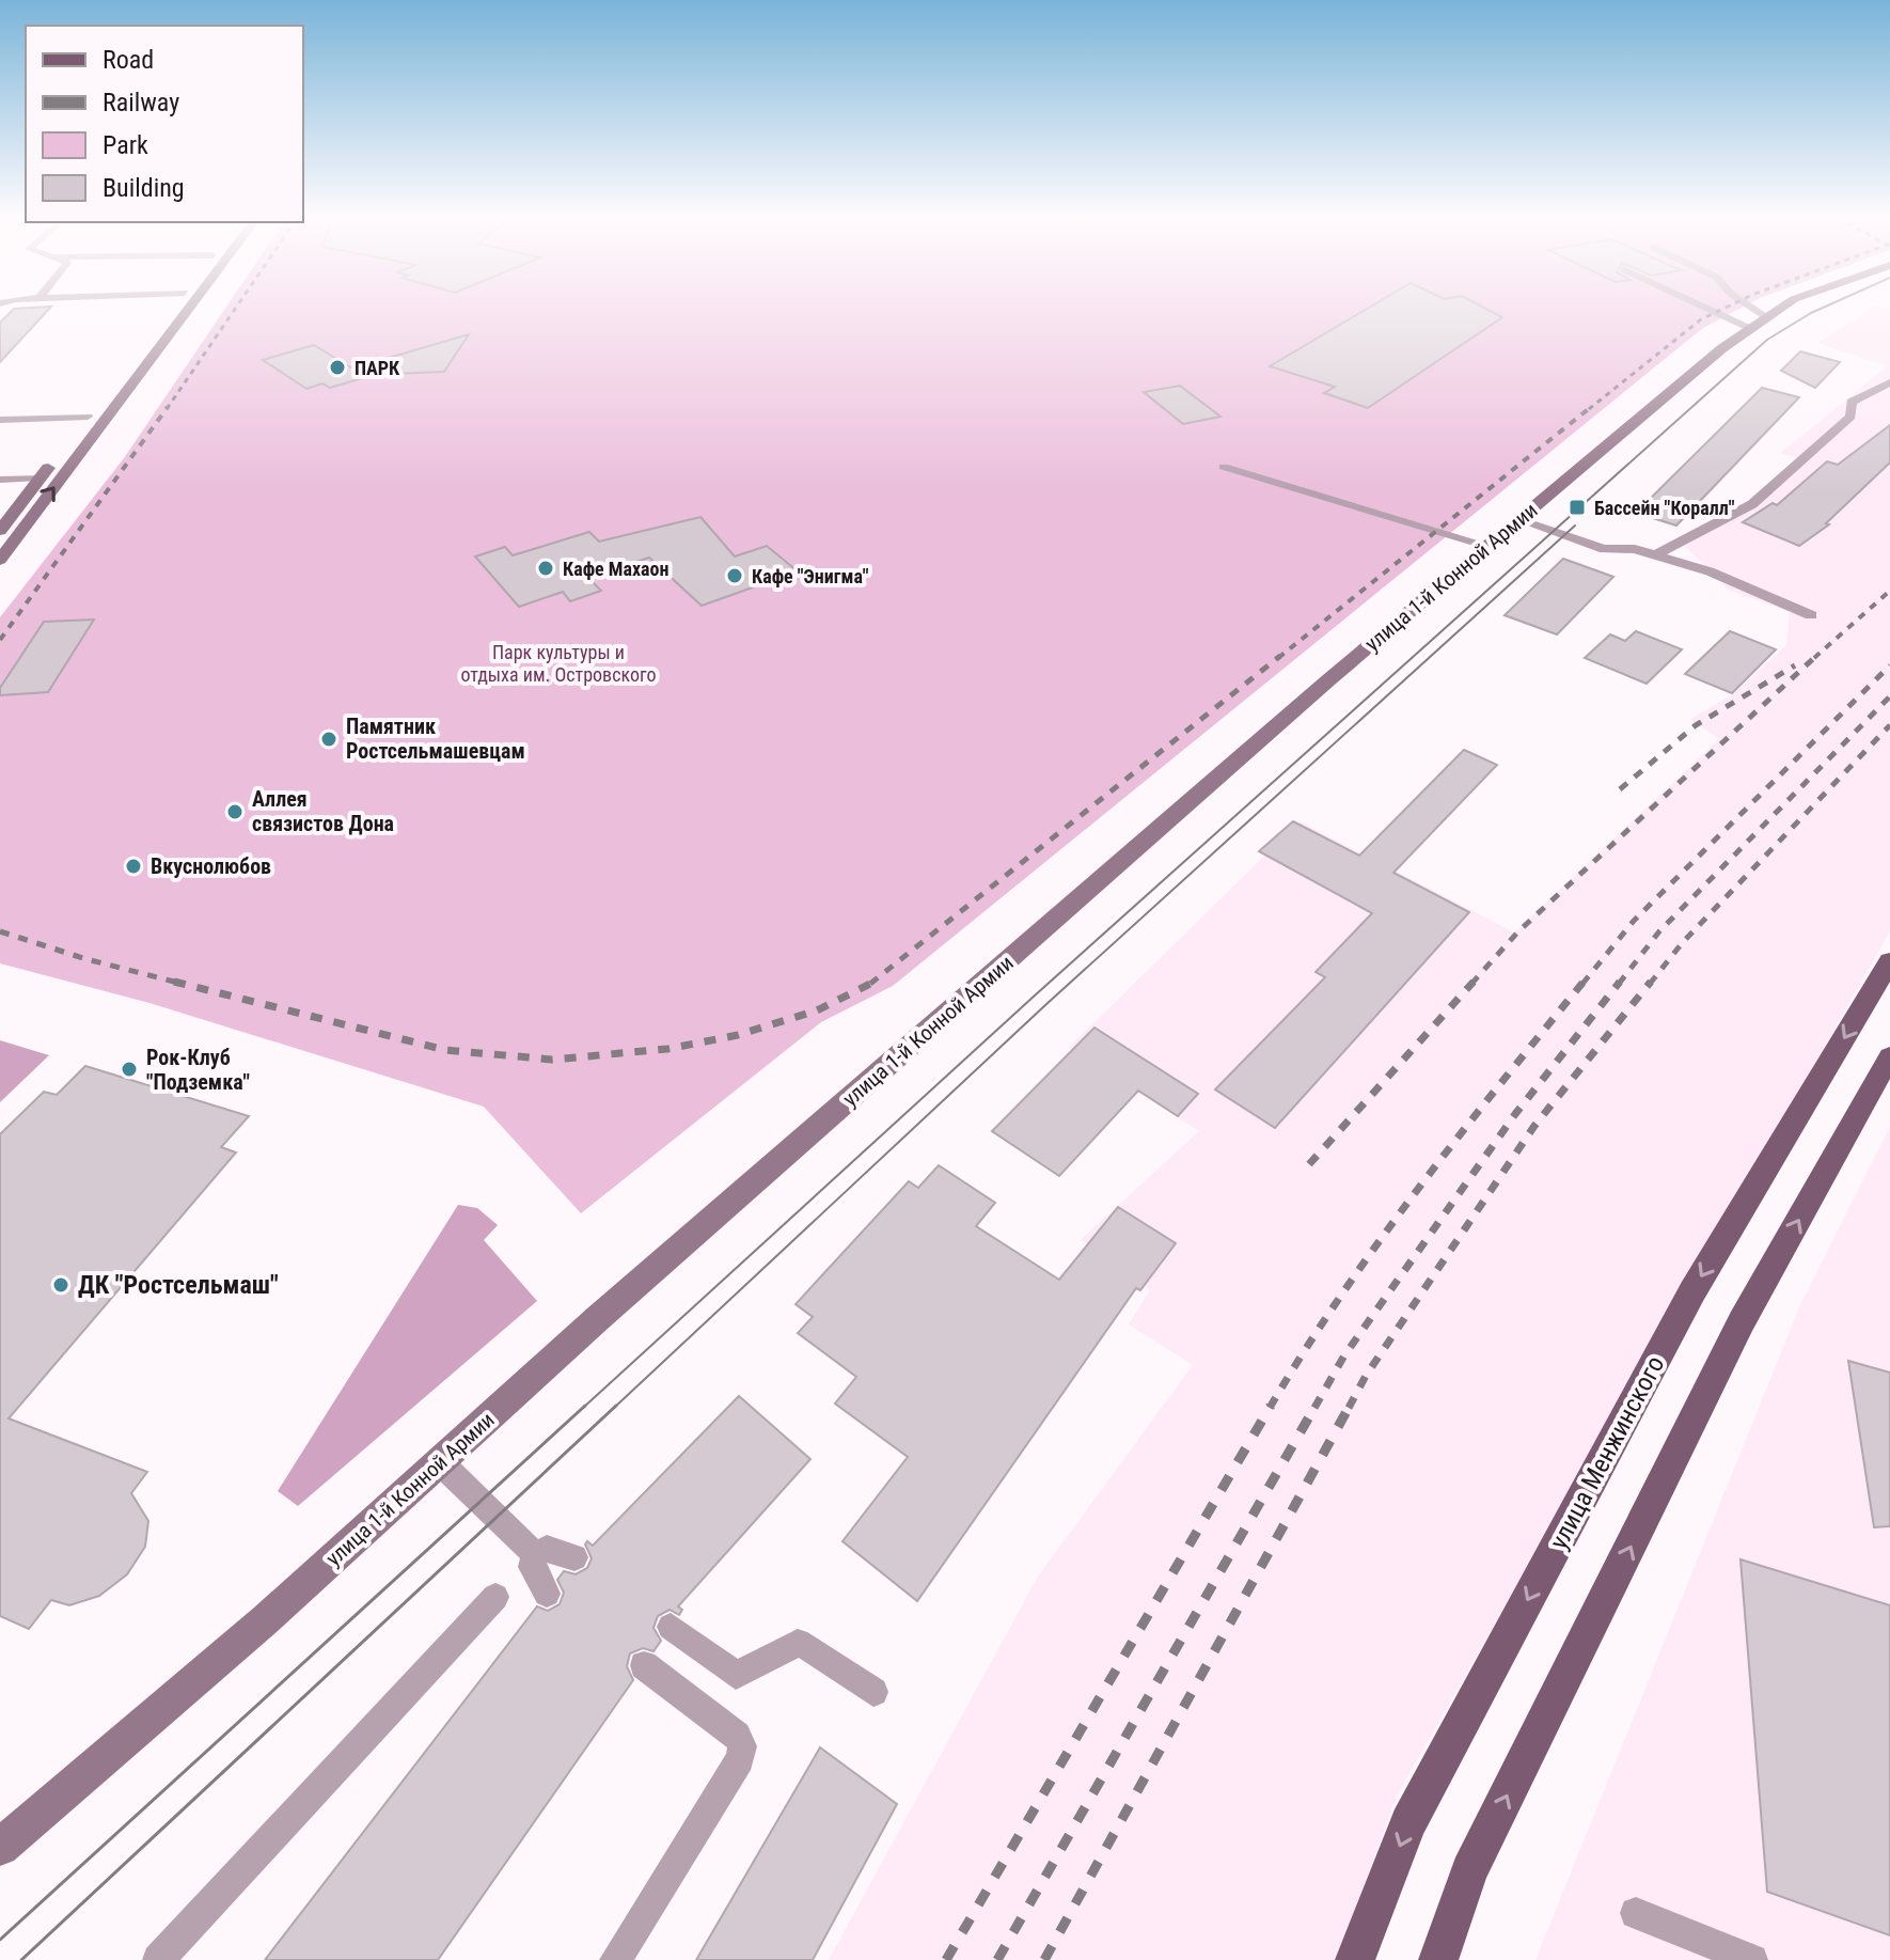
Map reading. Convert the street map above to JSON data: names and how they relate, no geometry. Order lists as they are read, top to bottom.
{
  "streets": {
    "main road": ["улица 1-й Конной Армии", "улица Менжинского"]
  },
  "parks": ["Парк культуры и отдыха им. Островского"],
  "places": {
    "other": [
      "ПАРК",
      "Кафе Махаон",
      "Кафе \"Энигма\"",
      "Памятник Ростсельмашевцам",
      "Аллея связистов Дона",
      "Вкуснолюбов",
      "Рок-Клуб \"Подземка\"",
      "ДК \"Ростсельмаш\""
    ],
    "transit": ["Бассейн \"Коралл\""]
  },
  "legend": [
    "Road",
    "Railway",
    "Park",
    "Building"
  ]
}
